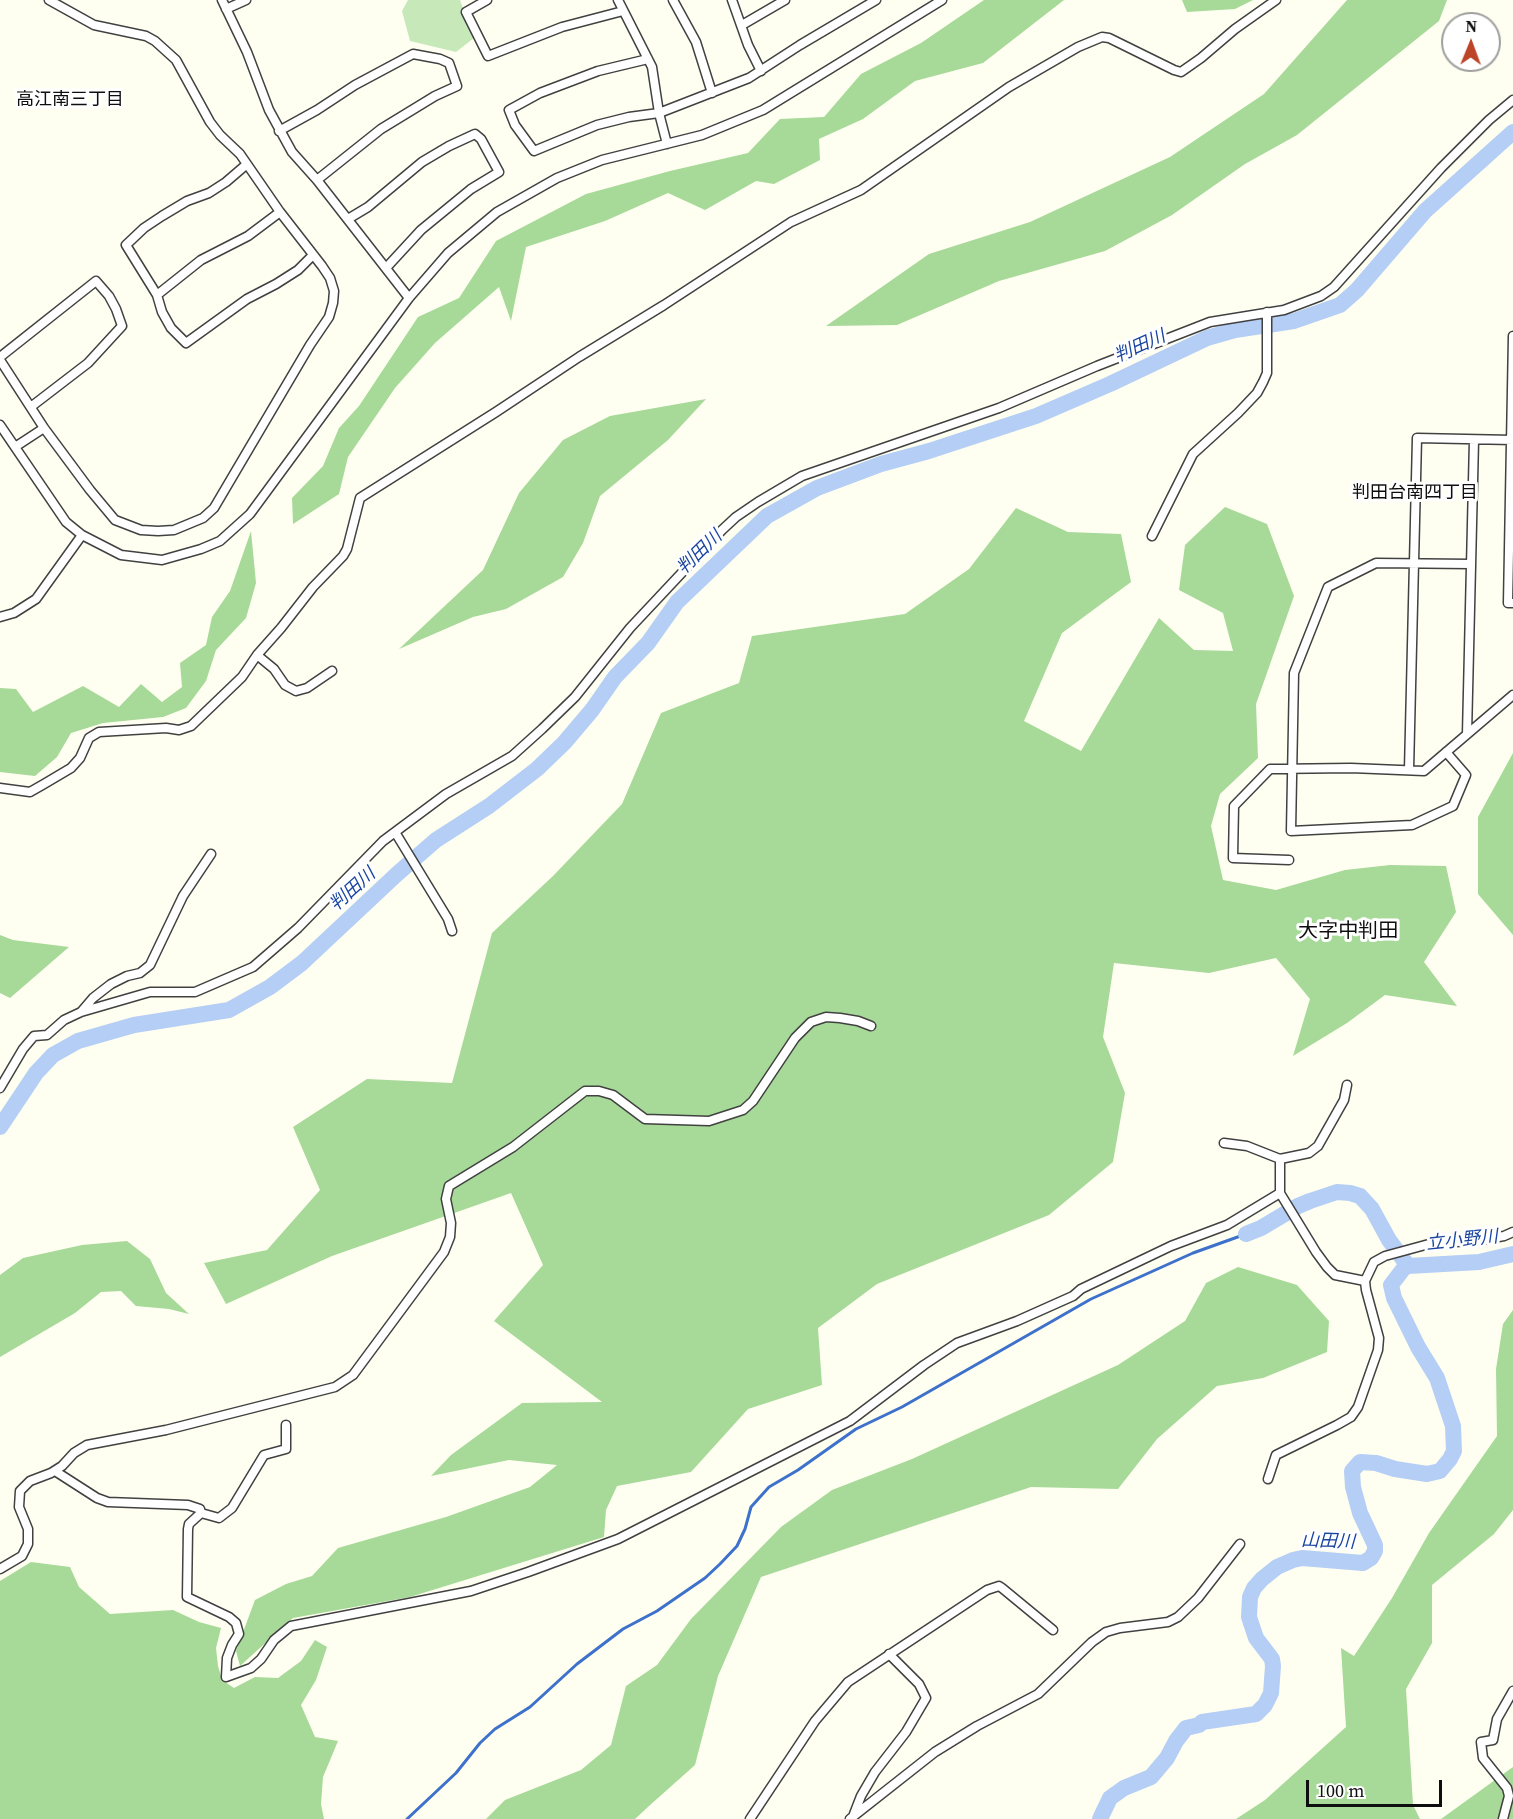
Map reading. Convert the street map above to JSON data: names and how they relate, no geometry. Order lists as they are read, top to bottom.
{
  "districts": ["高江南三丁目", "判田台南四丁目", "大字中判田"],
  "water": ["判田川", "立小野川", "山田川"],
  "scale_bar": "100 m",
  "north": "top"
}
